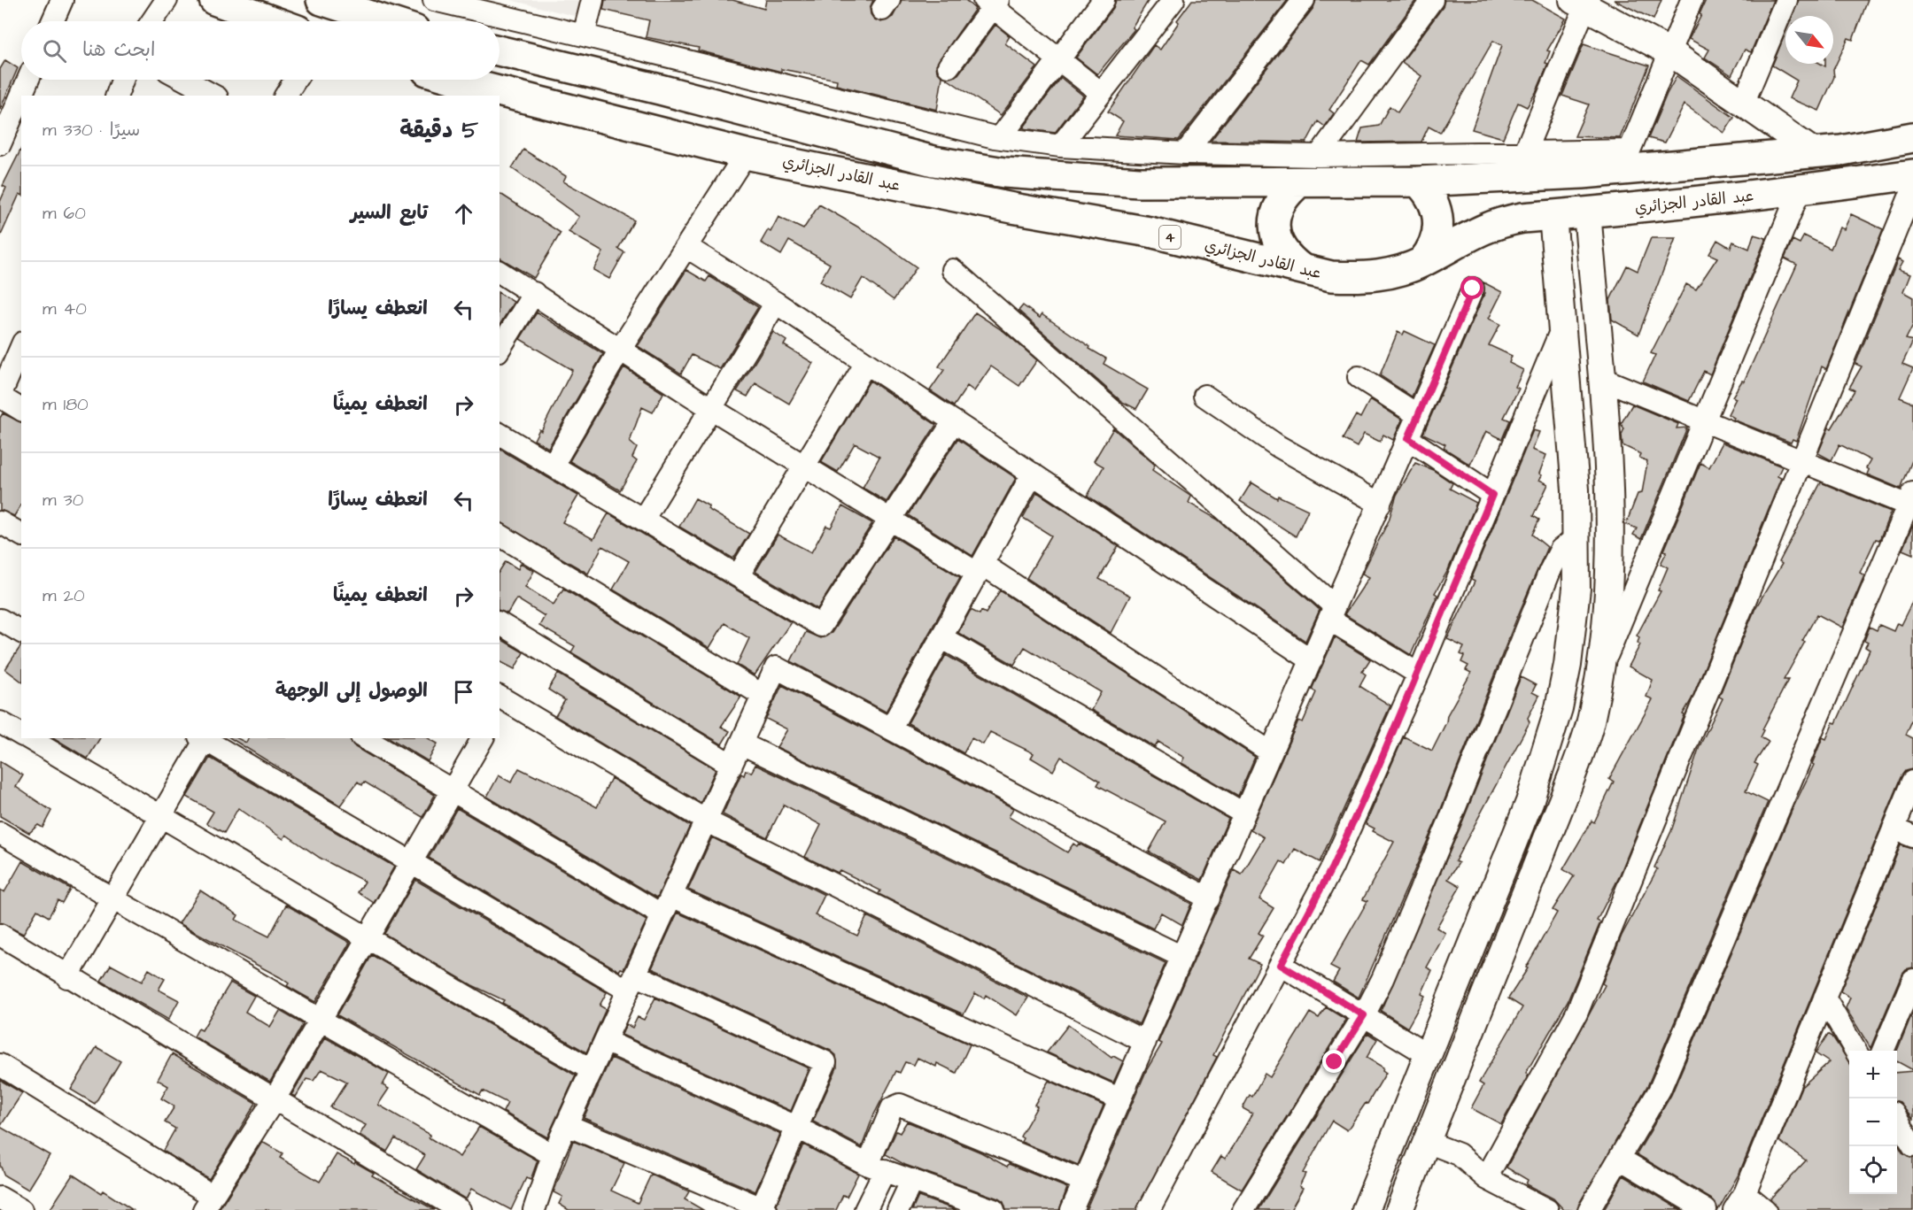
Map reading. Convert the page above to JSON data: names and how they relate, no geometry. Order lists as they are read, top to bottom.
{
  "streets": {
    "highway": ["عبد القادر الجزائري", "4"]
  },
  "north": "bottom right",
  "page": {
    "search": "ابحث هنا",
    "heading": ["5 دقيقة", "سيرًا · 330 m"],
    "list": [
      ["تابع السير", "60 m"],
      ["انعطف يسارًا", "40 m"],
      ["انعطف يمينًا", "180 m"],
      ["انعطف يسارًا", "30 m"],
      ["انعطف يمينًا", "20 m"],
      "الوصول إلى الوجهة"
    ],
    "map_buttons": ["+", "−"]
  }
}
